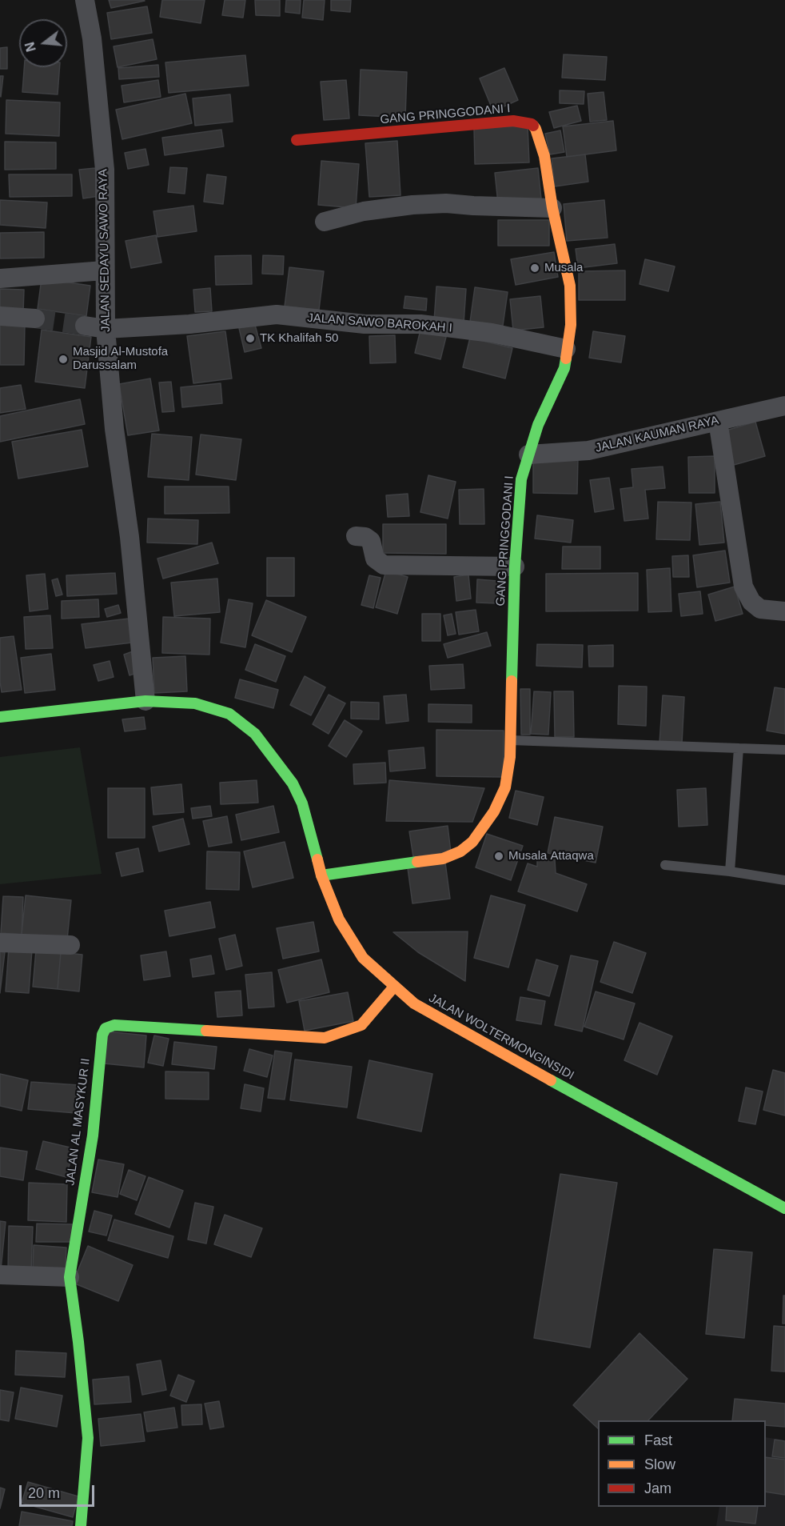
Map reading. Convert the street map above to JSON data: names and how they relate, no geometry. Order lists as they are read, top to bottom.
{
  "streets": {
    "street": [
      "GANG PRINGGODANI I",
      "JALAN SEDAYU SAWO RAYA",
      "JALAN SAWO BAROKAH I",
      "JALAN KAUMAN RAYA",
      "JALAN WOLTERMONGINSIDI",
      "JALAN AL MASYKUR II"
    ]
  },
  "crossings": [
    ["GANG PRINGGODANI I", "JALAN SAWO BAROKAH I"],
    ["GANG PRINGGODANI I", "JALAN KAUMAN RAYA"],
    ["GANG PRINGGODANI I", "JALAN WOLTERMONGINSIDI"],
    ["JALAN SEDAYU SAWO RAYA", "JALAN SAWO BAROKAH I"],
    ["JALAN SEDAYU SAWO RAYA", "JALAN WOLTERMONGINSIDI"],
    ["JALAN WOLTERMONGINSIDI", "JALAN AL MASYKUR II"]
  ],
  "places": [
    "Musala",
    "TK Khalifah 50",
    "Masjid Al-Mustofa Darussalam",
    "Musala Attaqwa"
  ],
  "legend": ["Fast", "Slow", "Jam"],
  "scale_bar": "20 m",
  "north": "left"
}
